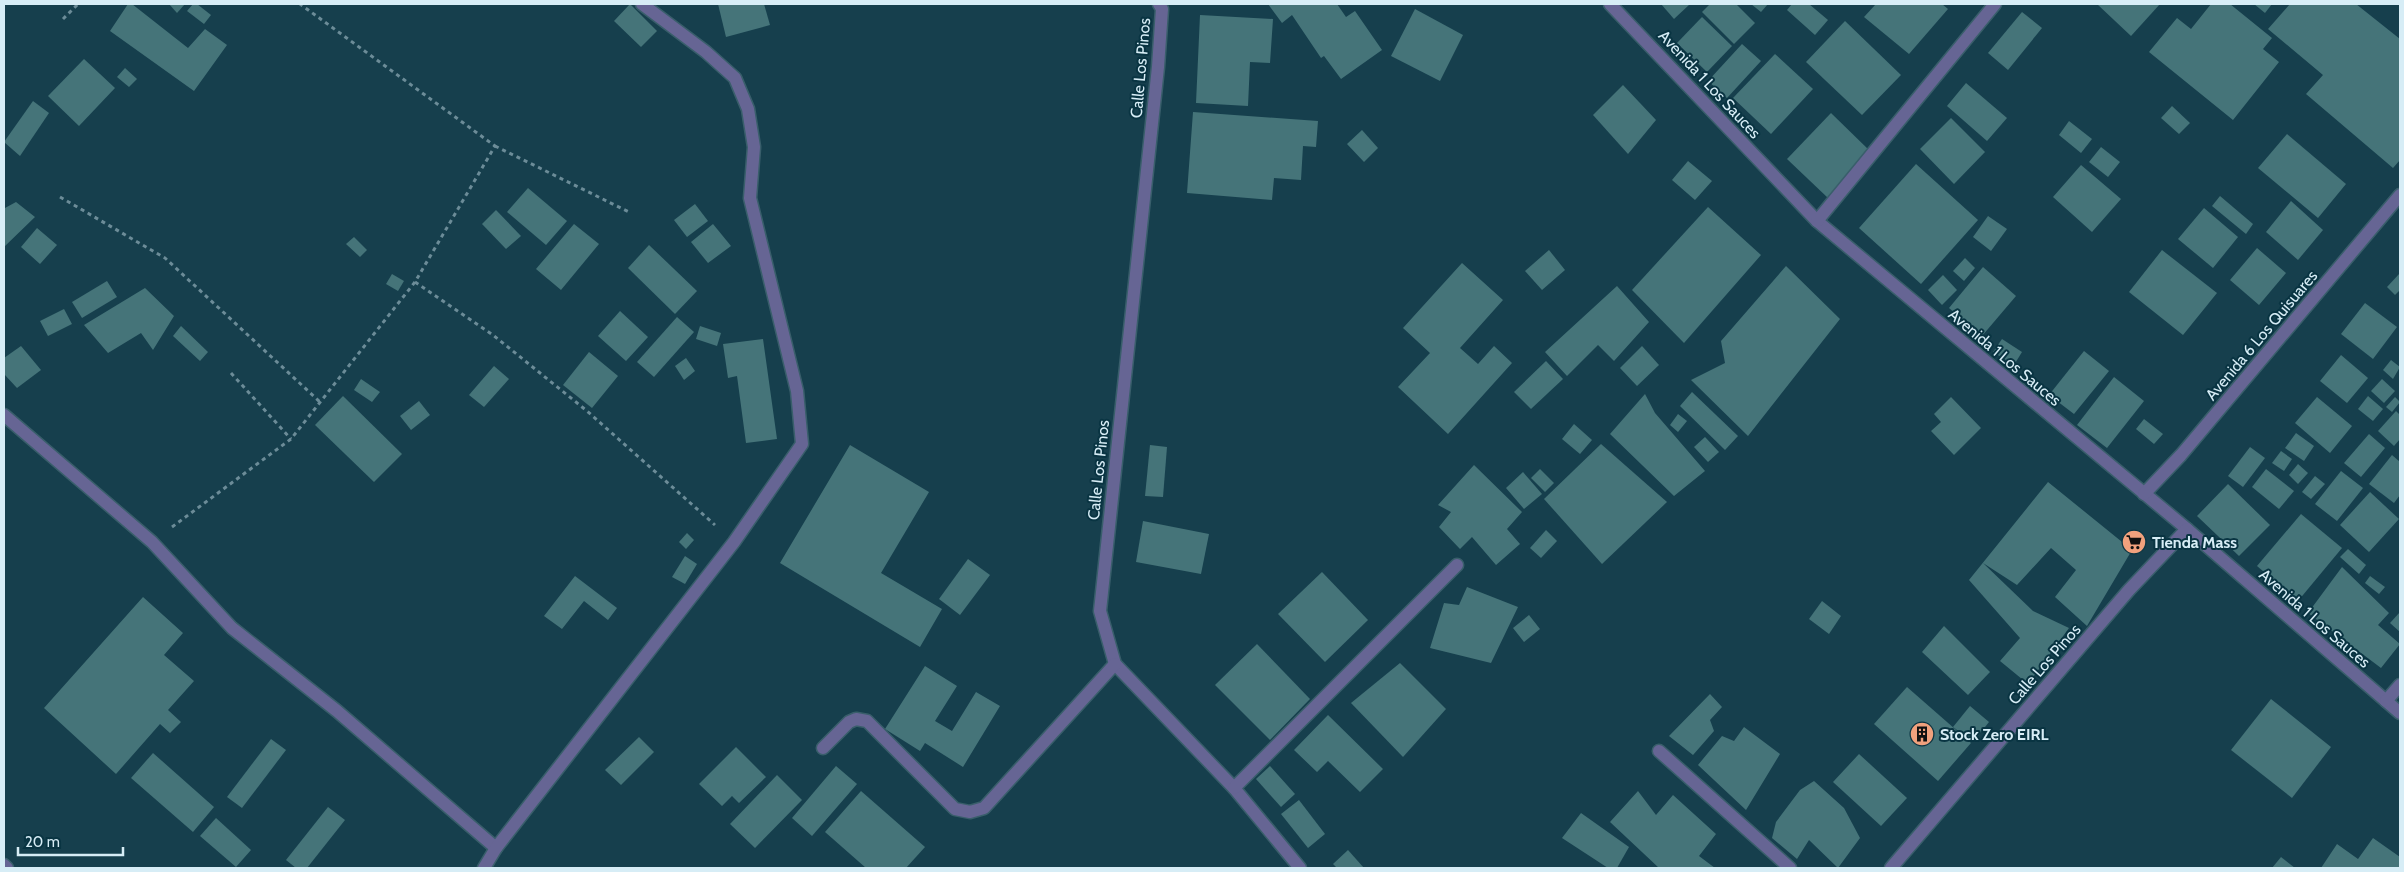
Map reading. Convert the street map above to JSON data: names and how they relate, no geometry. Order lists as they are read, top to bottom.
{
  "streets": {
    "street": ["Calle Los Pinos", "Avenida 1 Los Sauces", "Avenida 6 Los Quisuares"]
  },
  "crossings": [
    ["Calle Los Pinos", "Avenida 1 Los Sauces"],
    ["Avenida 1 Los Sauces", "Avenida 6 Los Quisuares"]
  ],
  "places": {
    "supermarket": ["Tienda Mass"],
    "building": ["Stock Zero EIRL"]
  },
  "scale_bar": "20 m"
}
